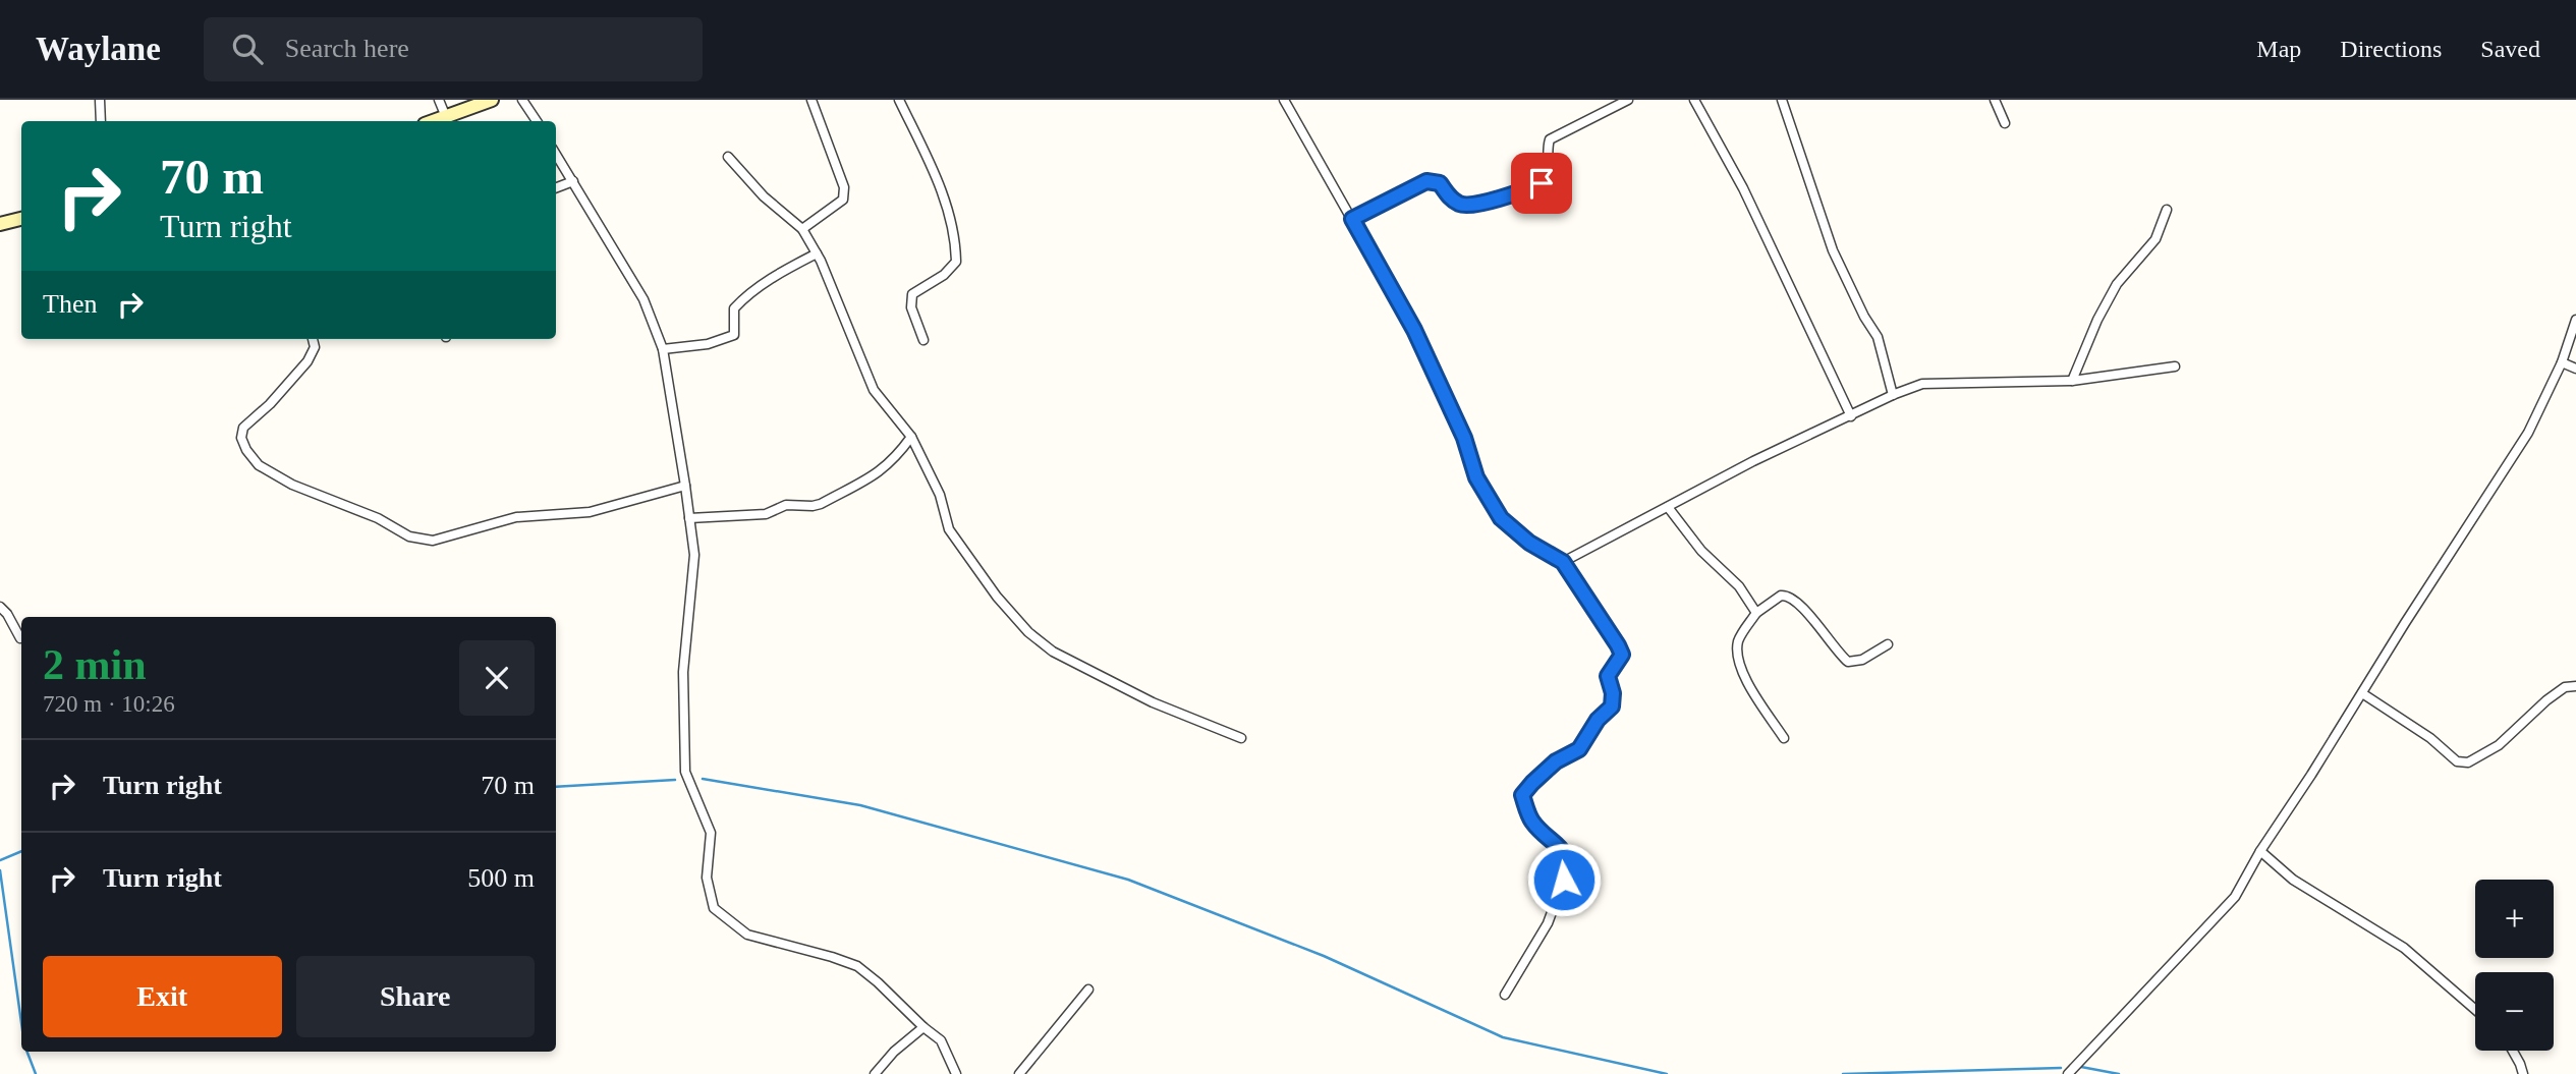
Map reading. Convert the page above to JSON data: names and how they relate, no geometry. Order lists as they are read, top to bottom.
{
  "page": {
    "header": "Waylane",
    "search": "Search here",
    "nav": ["Map", "Directions", "Saved"],
    "turn": ["70 m", "Turn right"],
    "then": "Then",
    "heading": ["2 min", "720 m · 10:26"],
    "list": [
      {
        "name": "Turn right",
        "value": "70 m"
      },
      {
        "name": "Turn right",
        "value": "500 m"
      }
    ],
    "map_buttons": ["+", "−"],
    "buttons": ["Exit", "Share"]
  }
}
